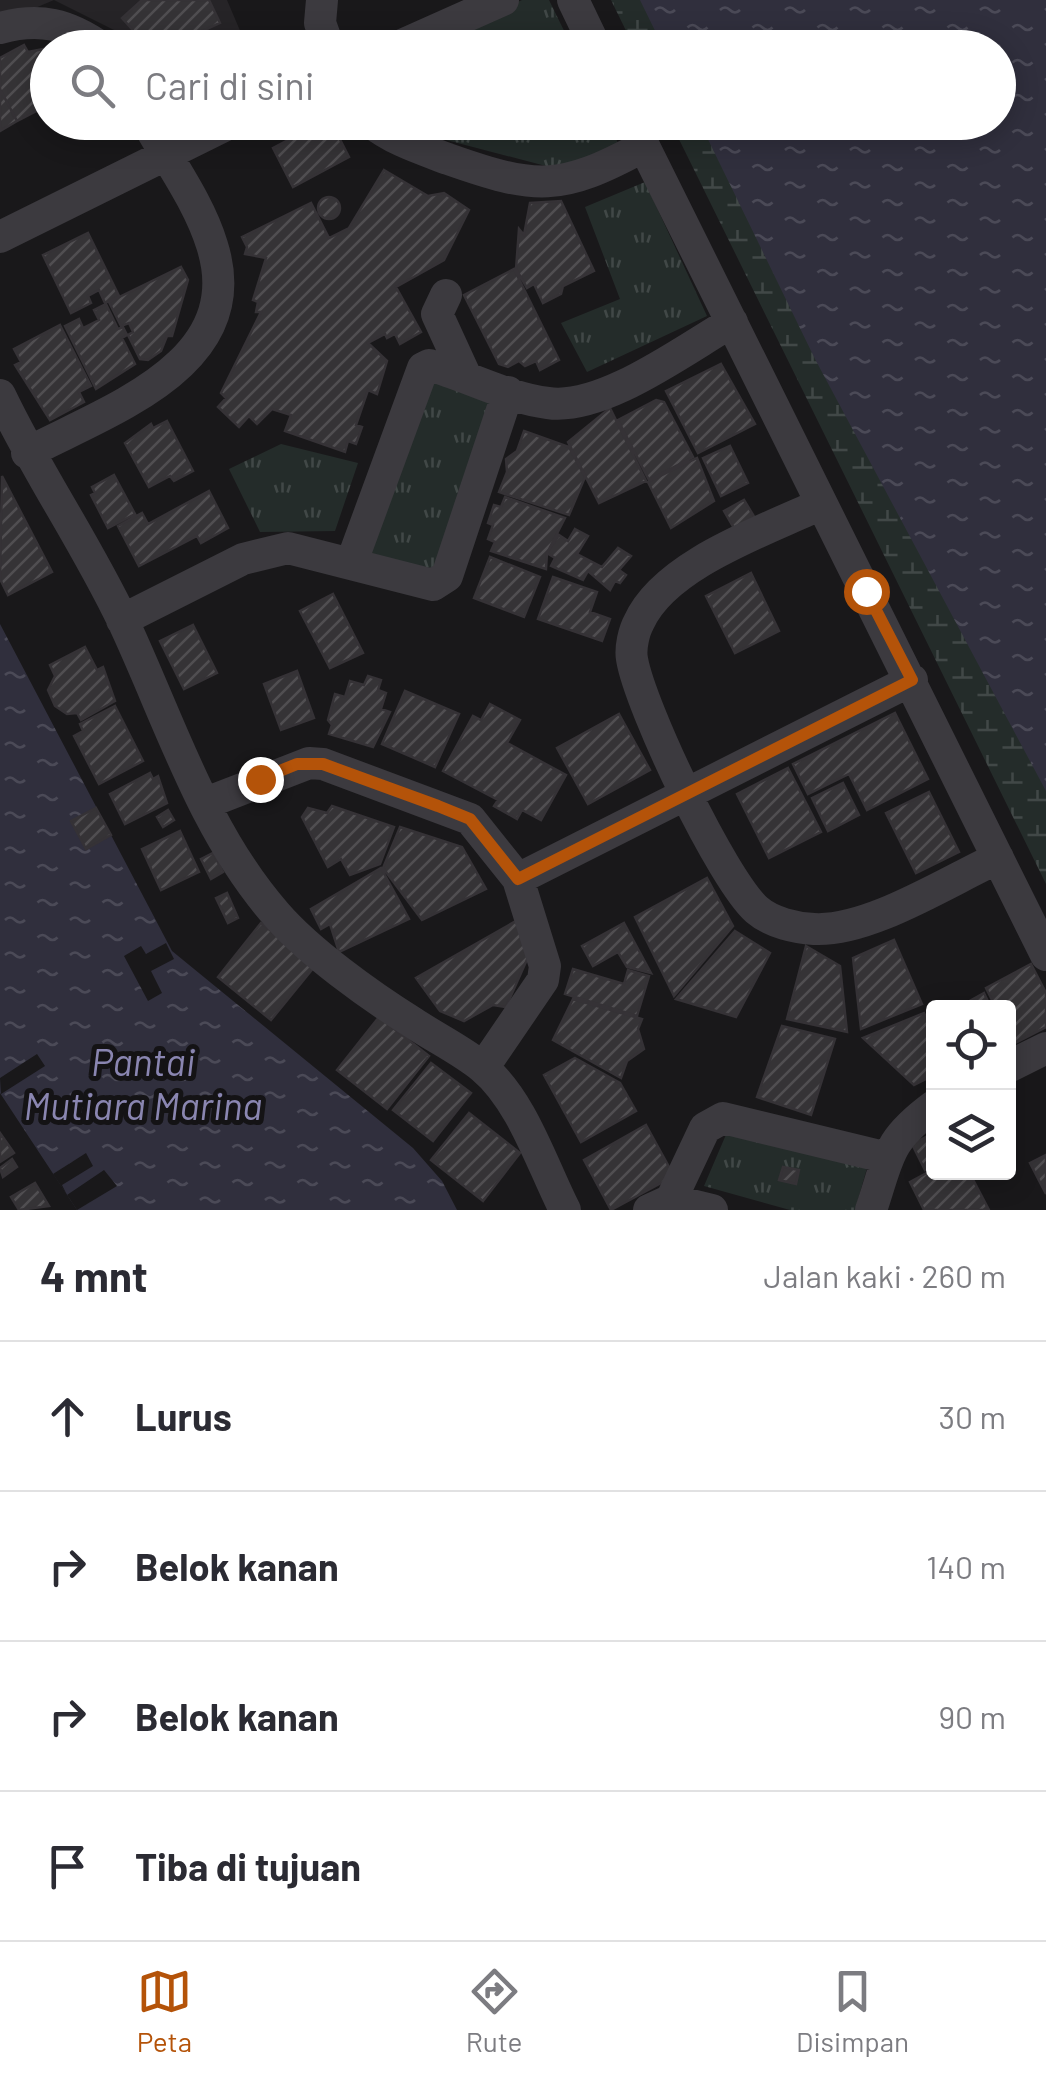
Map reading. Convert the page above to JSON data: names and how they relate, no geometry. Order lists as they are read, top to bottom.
{
  "water": ["Pantai Mutiara Marina"],
  "page": {
    "search": "Cari di sini",
    "heading": ["4 mnt", "Jalan kaki · 260 m"],
    "list": [
      ["Lurus", "30 m"],
      ["Belok kanan", "140 m"],
      ["Belok kanan", "90 m"],
      "Tiba di tujuan"
    ],
    "nav": ["Peta", "Rute", "Disimpan"]
  }
}
